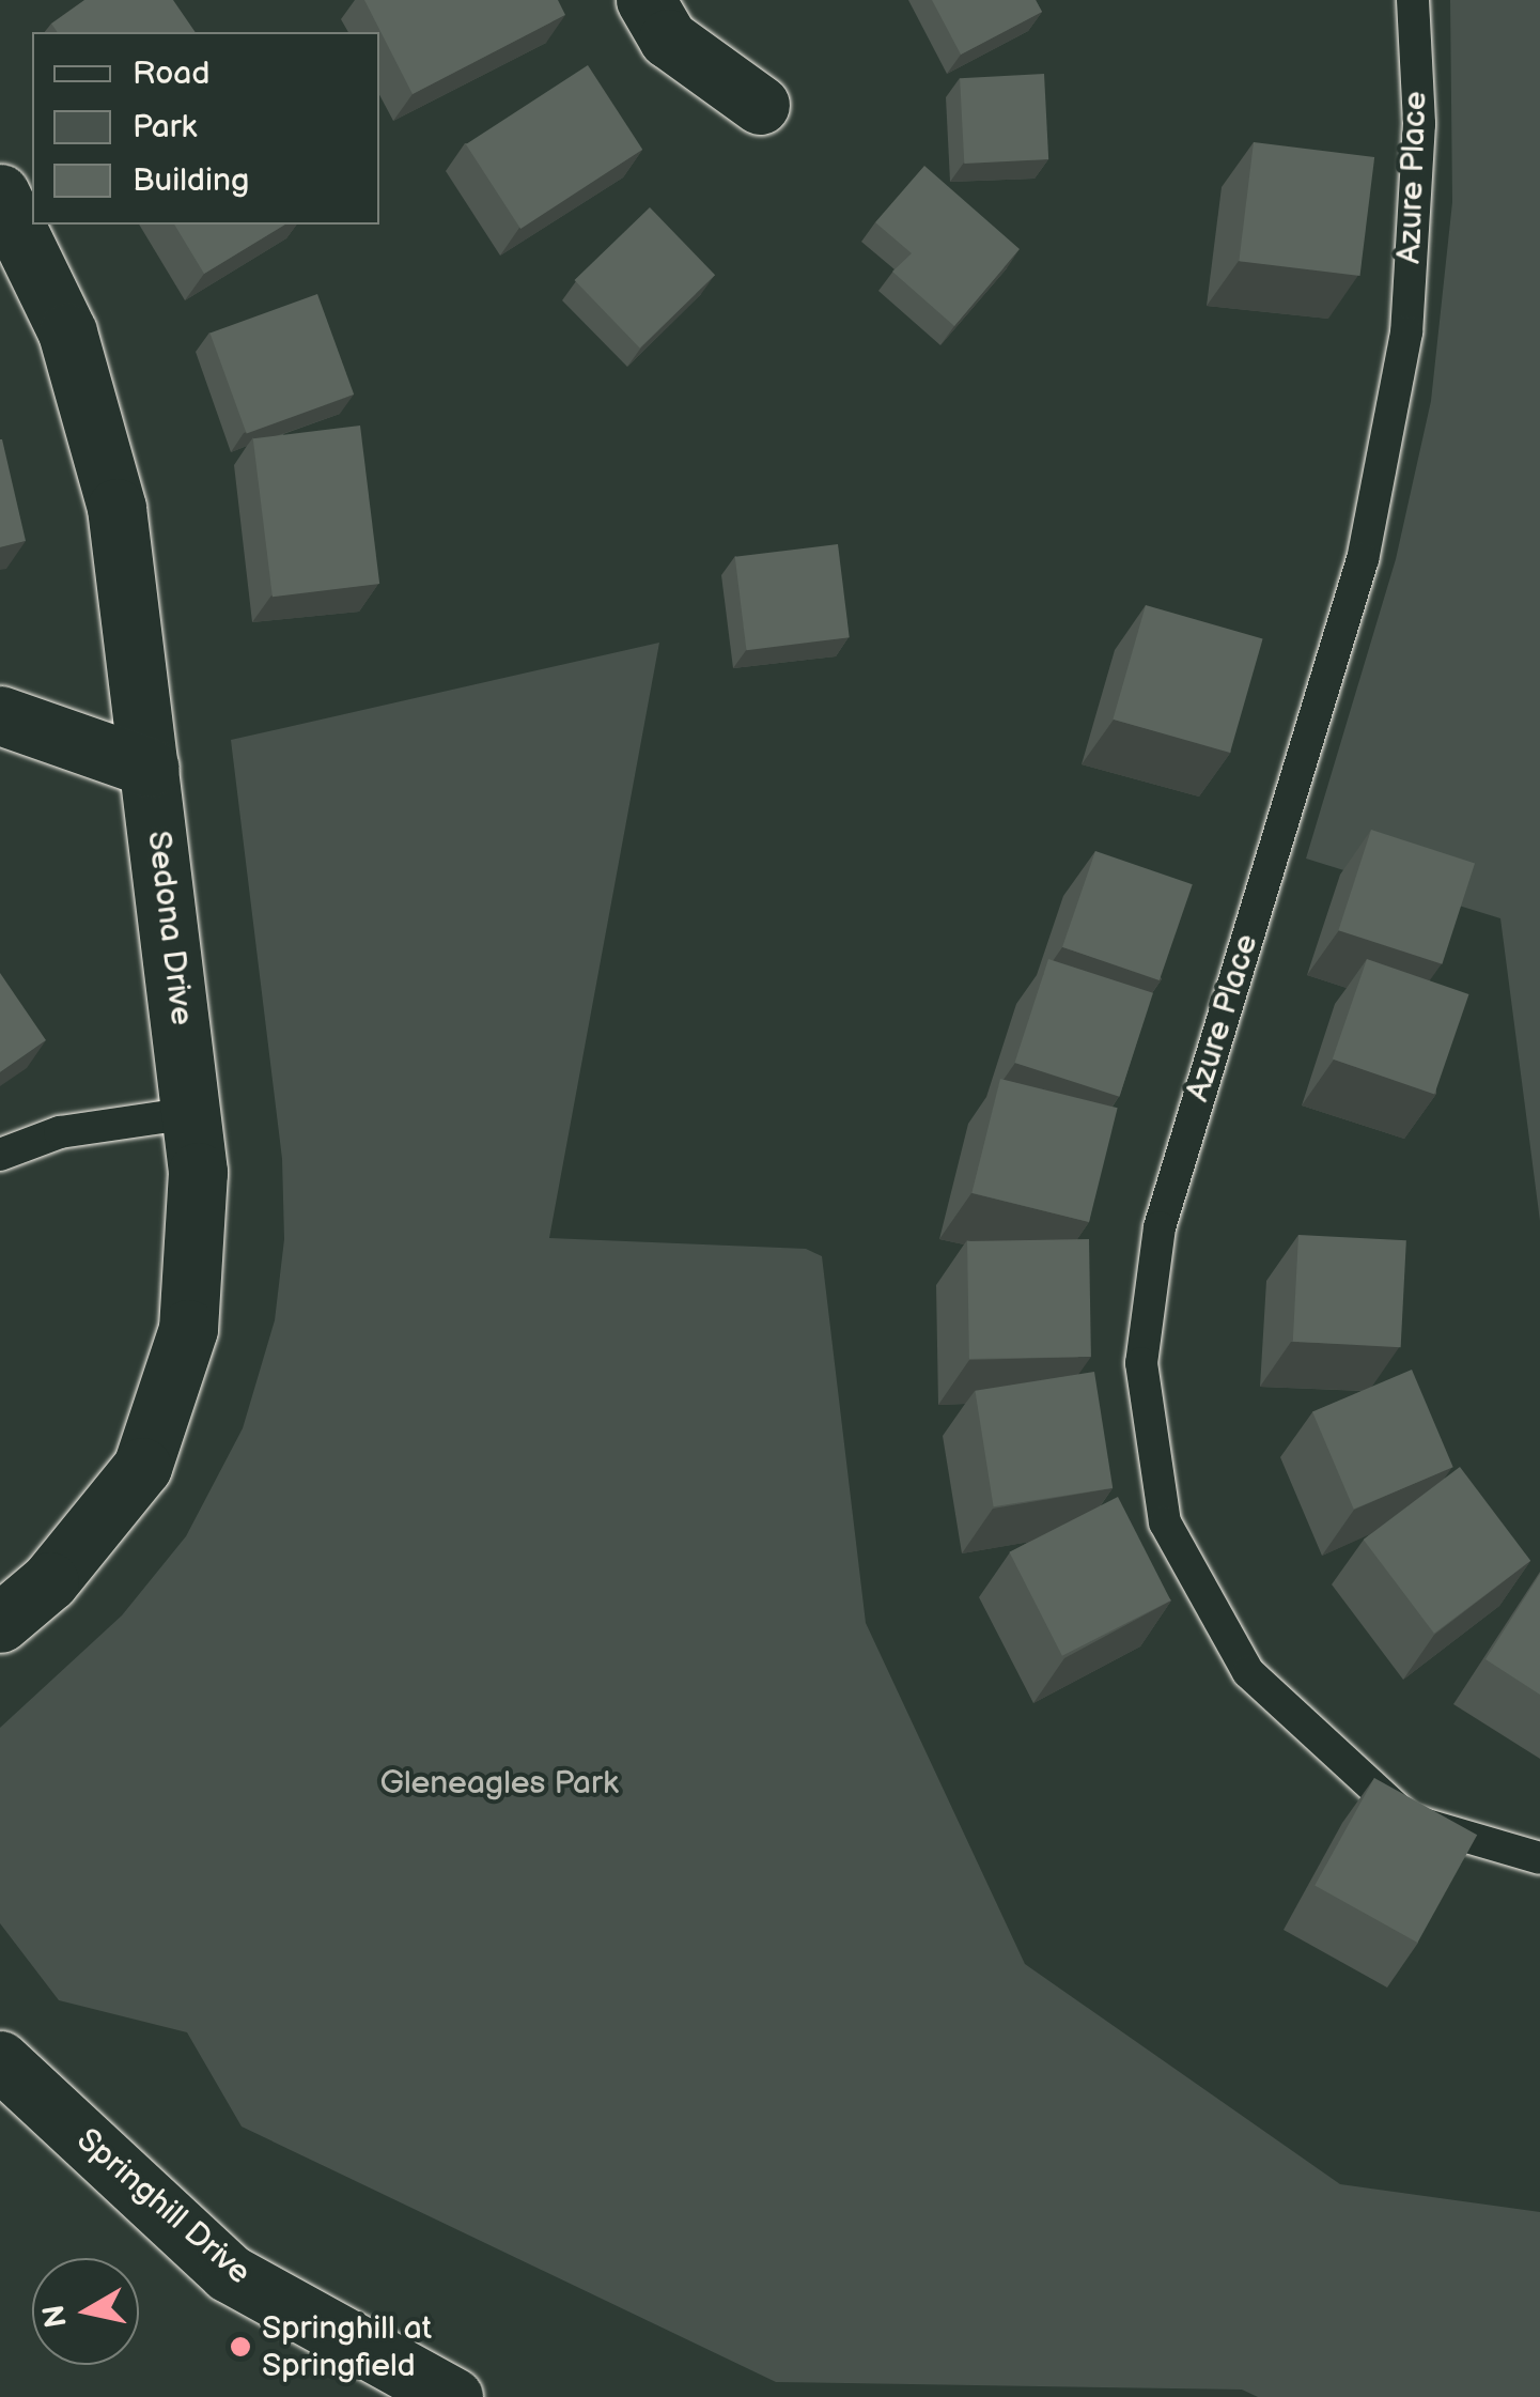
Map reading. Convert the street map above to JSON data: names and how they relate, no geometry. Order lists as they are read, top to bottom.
{
  "streets": {
    "street": ["Sedona Drive", "Springhill Drive"],
    "lane": ["Azure Place"]
  },
  "parks": ["Gleneagles Park"],
  "places": ["Springhill at Springfield"],
  "legend": ["Road", "Park", "Building"],
  "north": "left"
}
